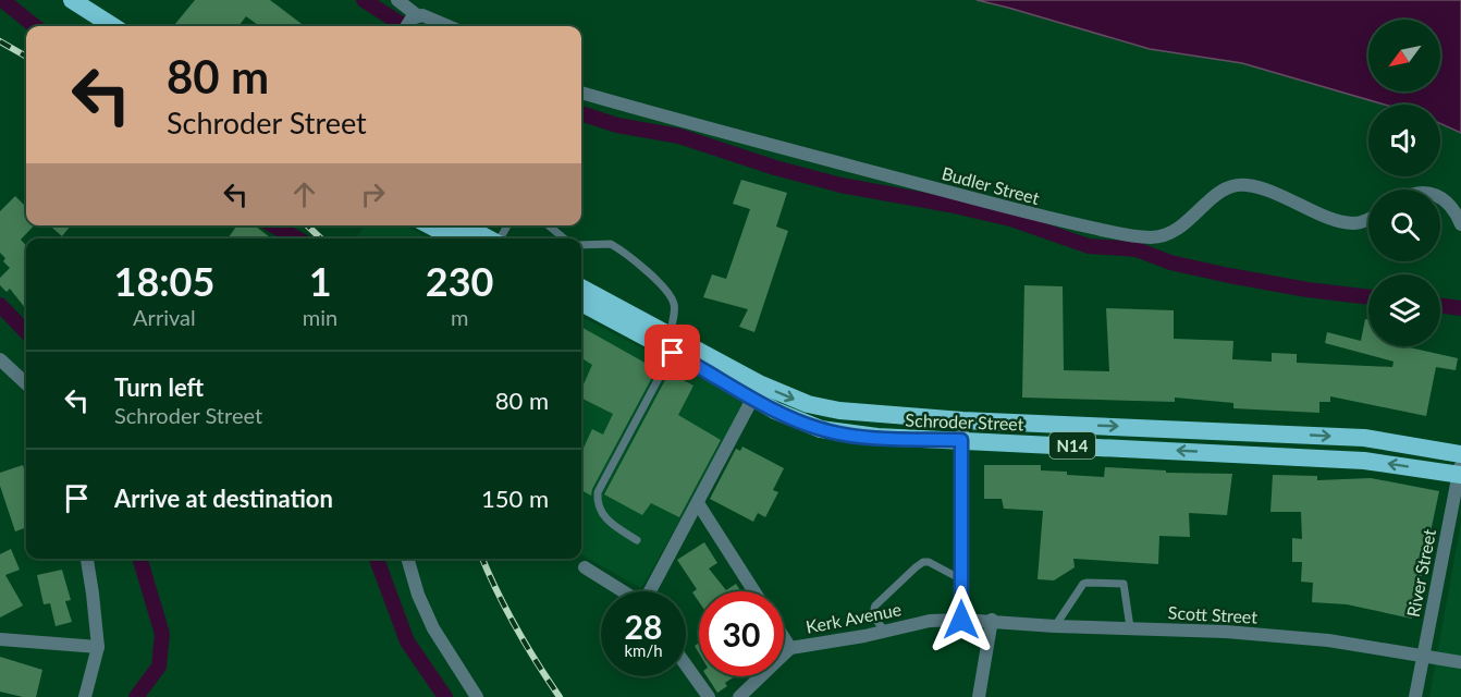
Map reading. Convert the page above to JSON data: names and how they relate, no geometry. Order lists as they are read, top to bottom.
{
  "streets": {
    "highway": ["Schroder Street", "N14"],
    "street": [
      "Budler Street",
      "River Street",
      "Scott Street",
      "Kerk Avenue"
    ]
  },
  "crossings": [
    ["Schroder Street", "River Street"],
    ["River Street", "Scott Street"],
    ["Scott Street", "Kerk Avenue"]
  ],
  "north": "bottom left",
  "page": {
    "turn": ["80 m", "Schroder Street"],
    "eta": [
      "18:05",
      "Arrival",
      "1",
      "min",
      "230",
      "m"
    ],
    "list": [
      {
        "name": "Turn left",
        "note": "Schroder Street",
        "value": "80 m"
      },
      {
        "name": "Arrive at destination",
        "value": "150 m"
      }
    ],
    "speed": "28 km/h",
    "limit": "30"
  }
}
